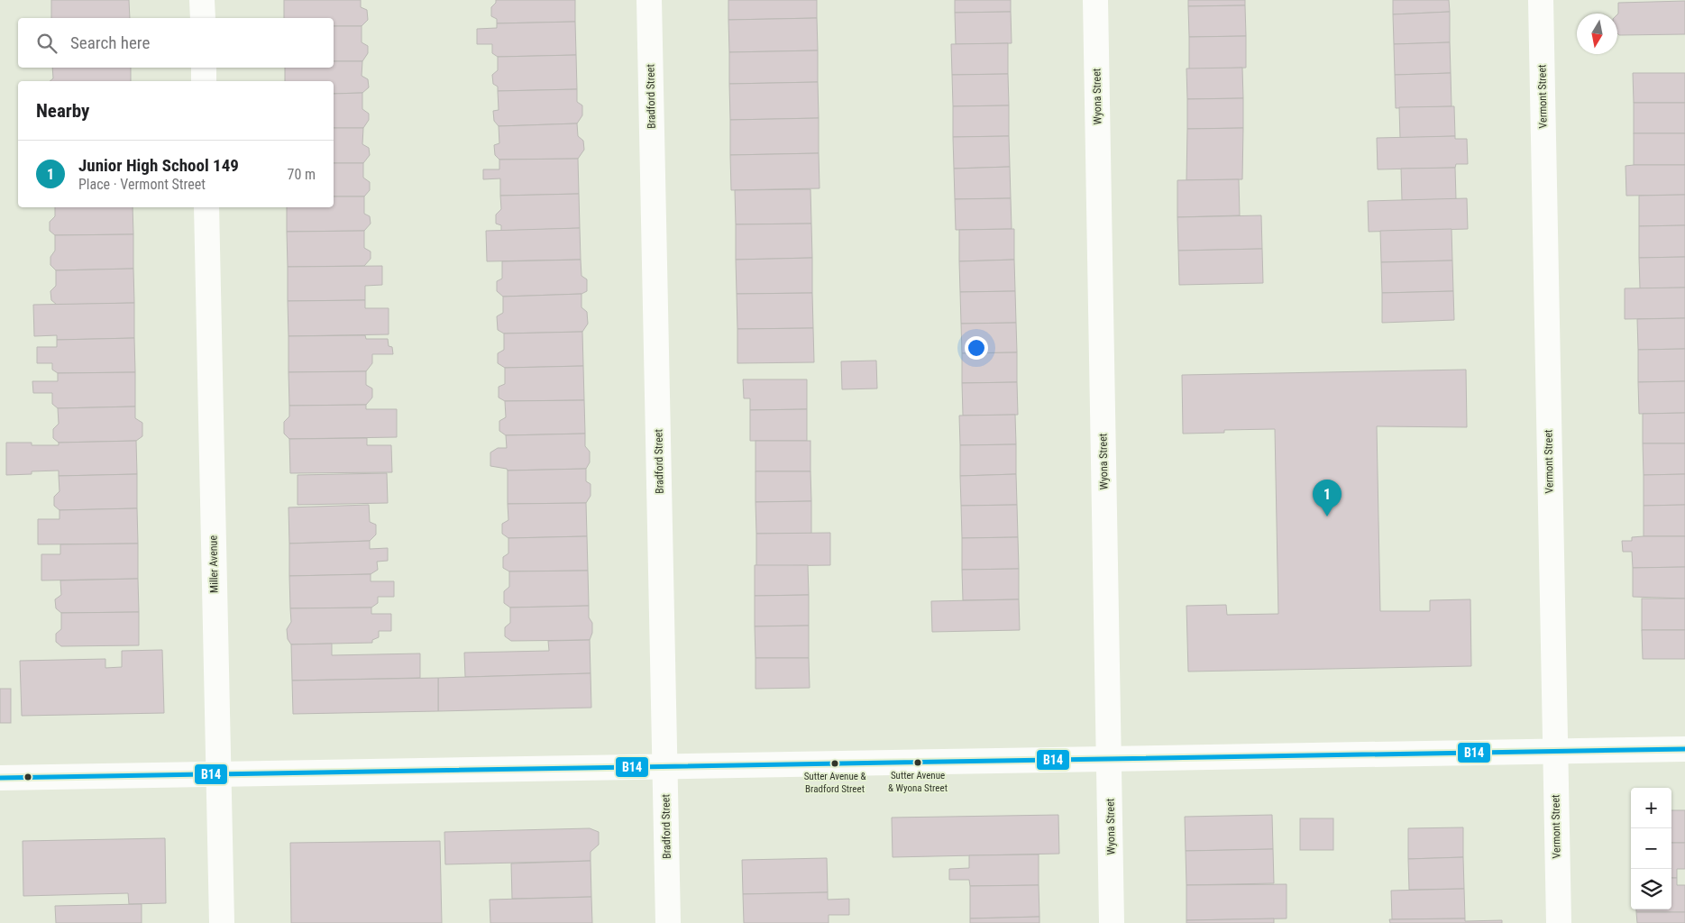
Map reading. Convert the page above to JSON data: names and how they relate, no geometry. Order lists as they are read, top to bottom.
{
  "streets": {
    "street": [
      "Bradford Street",
      "Wyona Street",
      "Vermont Street",
      "Miller Avenue"
    ]
  },
  "places": ["Sutter Avenue & Wyona Street", "Sutter Avenue & Bradford Street"],
  "lines": ["transit line B14"],
  "north": "bottom",
  "page": {
    "search": "Search here",
    "heading": "Nearby",
    "list": [
      {
        "mark": "1",
        "name": "Junior High School 149",
        "note": "Place · Vermont Street",
        "value": "70 m"
      }
    ],
    "pins": "1",
    "map_buttons": ["+", "−"]
  }
}
